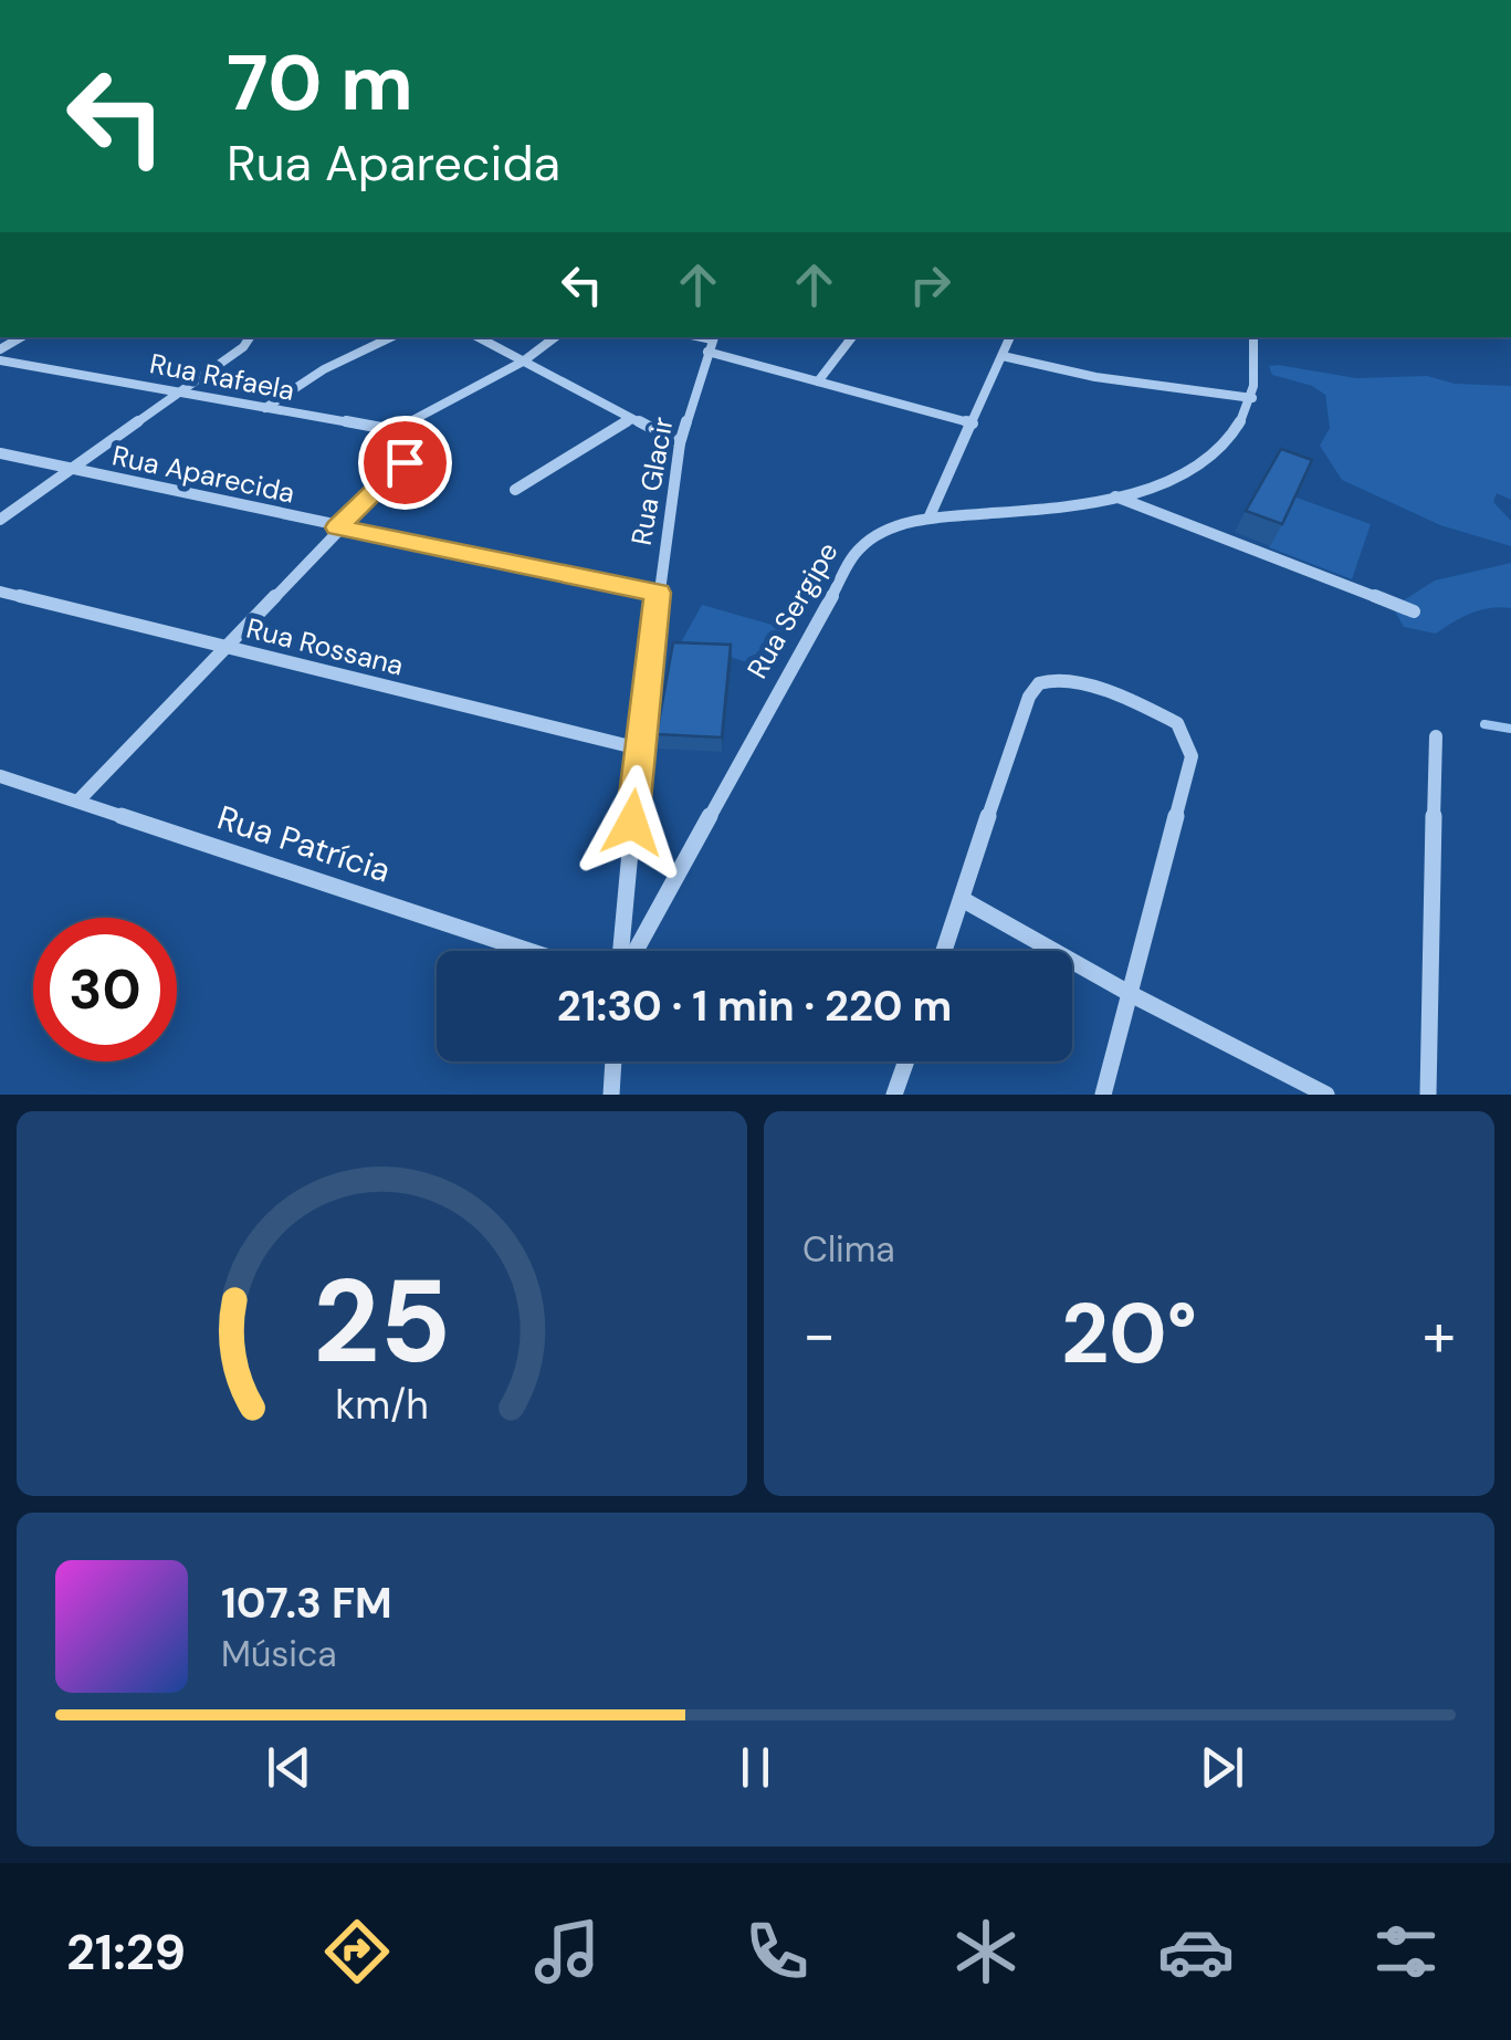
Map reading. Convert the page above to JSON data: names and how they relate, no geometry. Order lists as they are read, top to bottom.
{
  "streets": {
    "street": [
      "Rua Rafaela",
      "Rua Aparecida",
      "Rua Glacir",
      "Rua Sergipe",
      "Rua Rossana",
      "Rua Patrícia"
    ]
  },
  "crossings": [
    ["Rua Aparecida", "Rua Glacir"],
    ["Rua Glacir", "Rua Rossana"]
  ],
  "page": {
    "turn": ["70 m", "Rua Aparecida"],
    "limit": "30",
    "trip": "21:30 · 1 min · 220 m",
    "tile": "Clima",
    "heat": ["−", "20°", "+"],
    "song": ["107.3 FM", "Música"],
    "tabs": "21:29",
    "gauge": ["25", "km/h"]
  }
}
